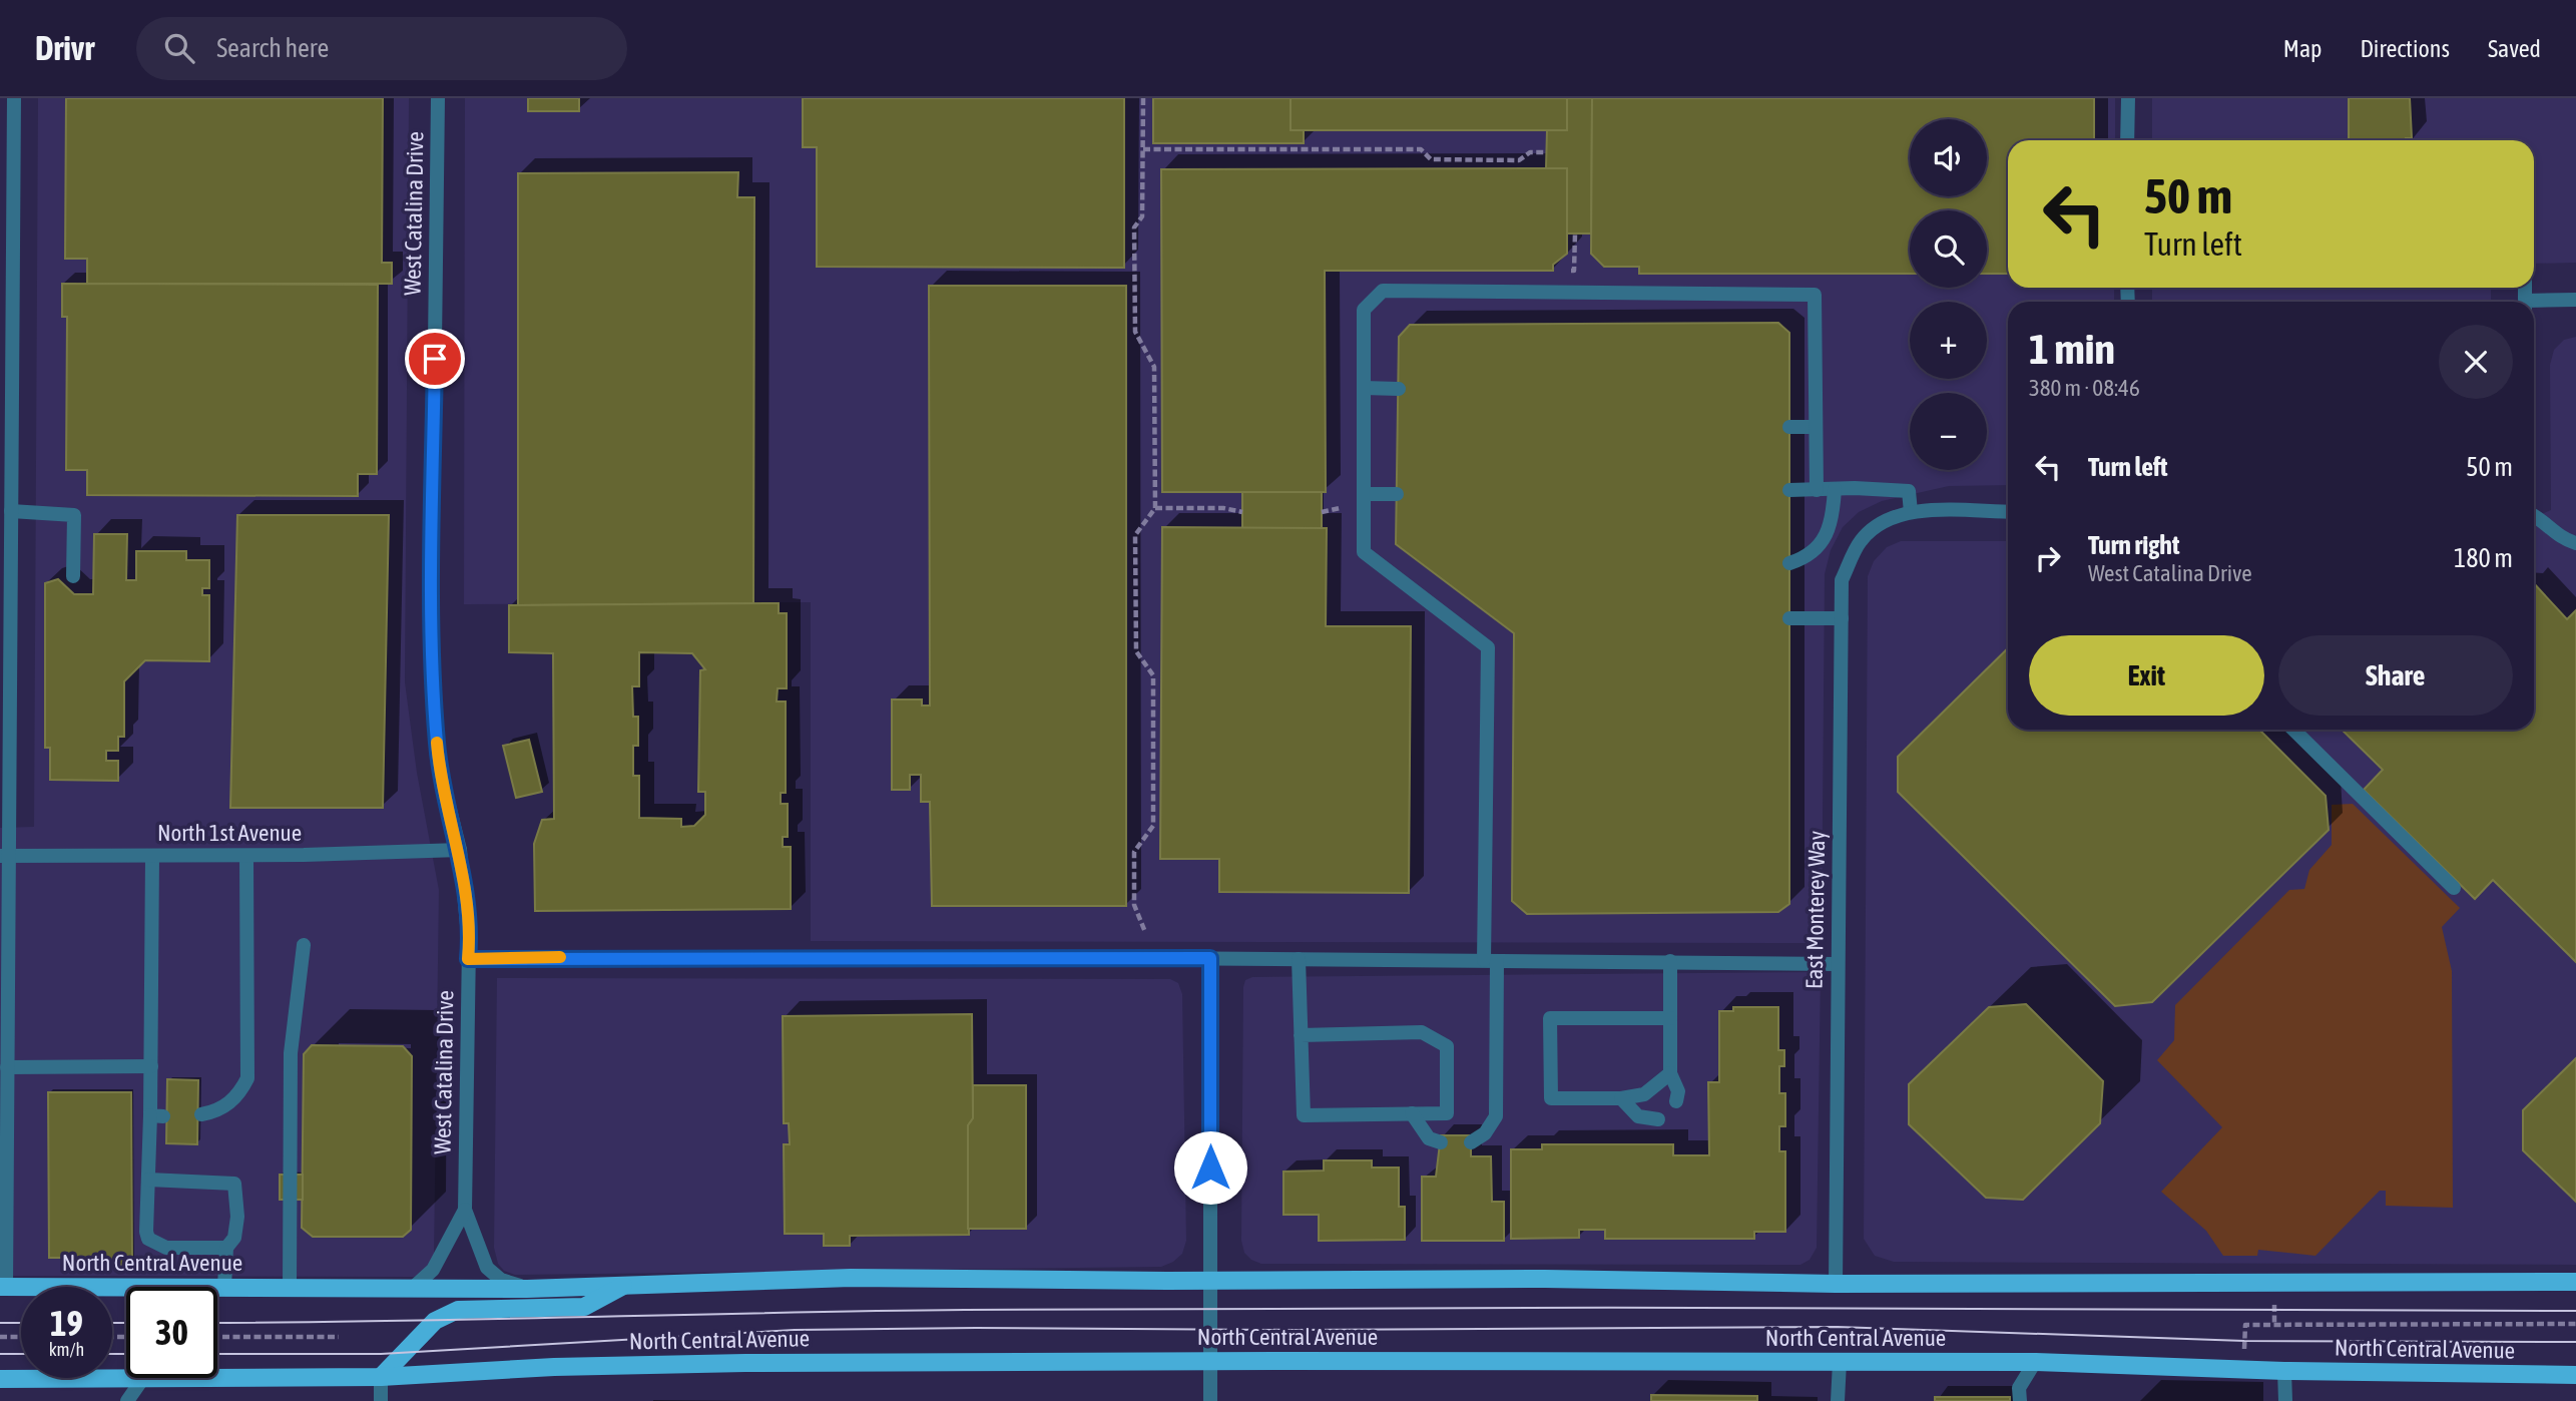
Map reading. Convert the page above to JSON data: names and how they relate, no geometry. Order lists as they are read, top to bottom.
{
  "streets": {
    "main road": ["North Central Avenue"],
    "street": ["West Catalina Drive", "North 1st Avenue", "East Monterey Way"]
  },
  "crossings": [
    ["West Catalina Drive", "North 1st Avenue"],
    ["West Catalina Drive", "North Central Avenue"],
    ["East Monterey Way", "North Central Avenue"]
  ],
  "page": {
    "header": "Drivr",
    "search": "Search here",
    "nav": ["Map", "Directions", "Saved"],
    "map_buttons": ["+", "−"],
    "turn": ["50 m", "Turn left"],
    "heading": ["1 min", "380 m · 08:46"],
    "list": [
      {
        "name": "Turn left",
        "value": "50 m"
      },
      {
        "name": "Turn right",
        "note": "West Catalina Drive",
        "value": "180 m"
      }
    ],
    "buttons": ["Exit", "Share"],
    "speed": "19 km/h",
    "limit": "30"
  }
}
